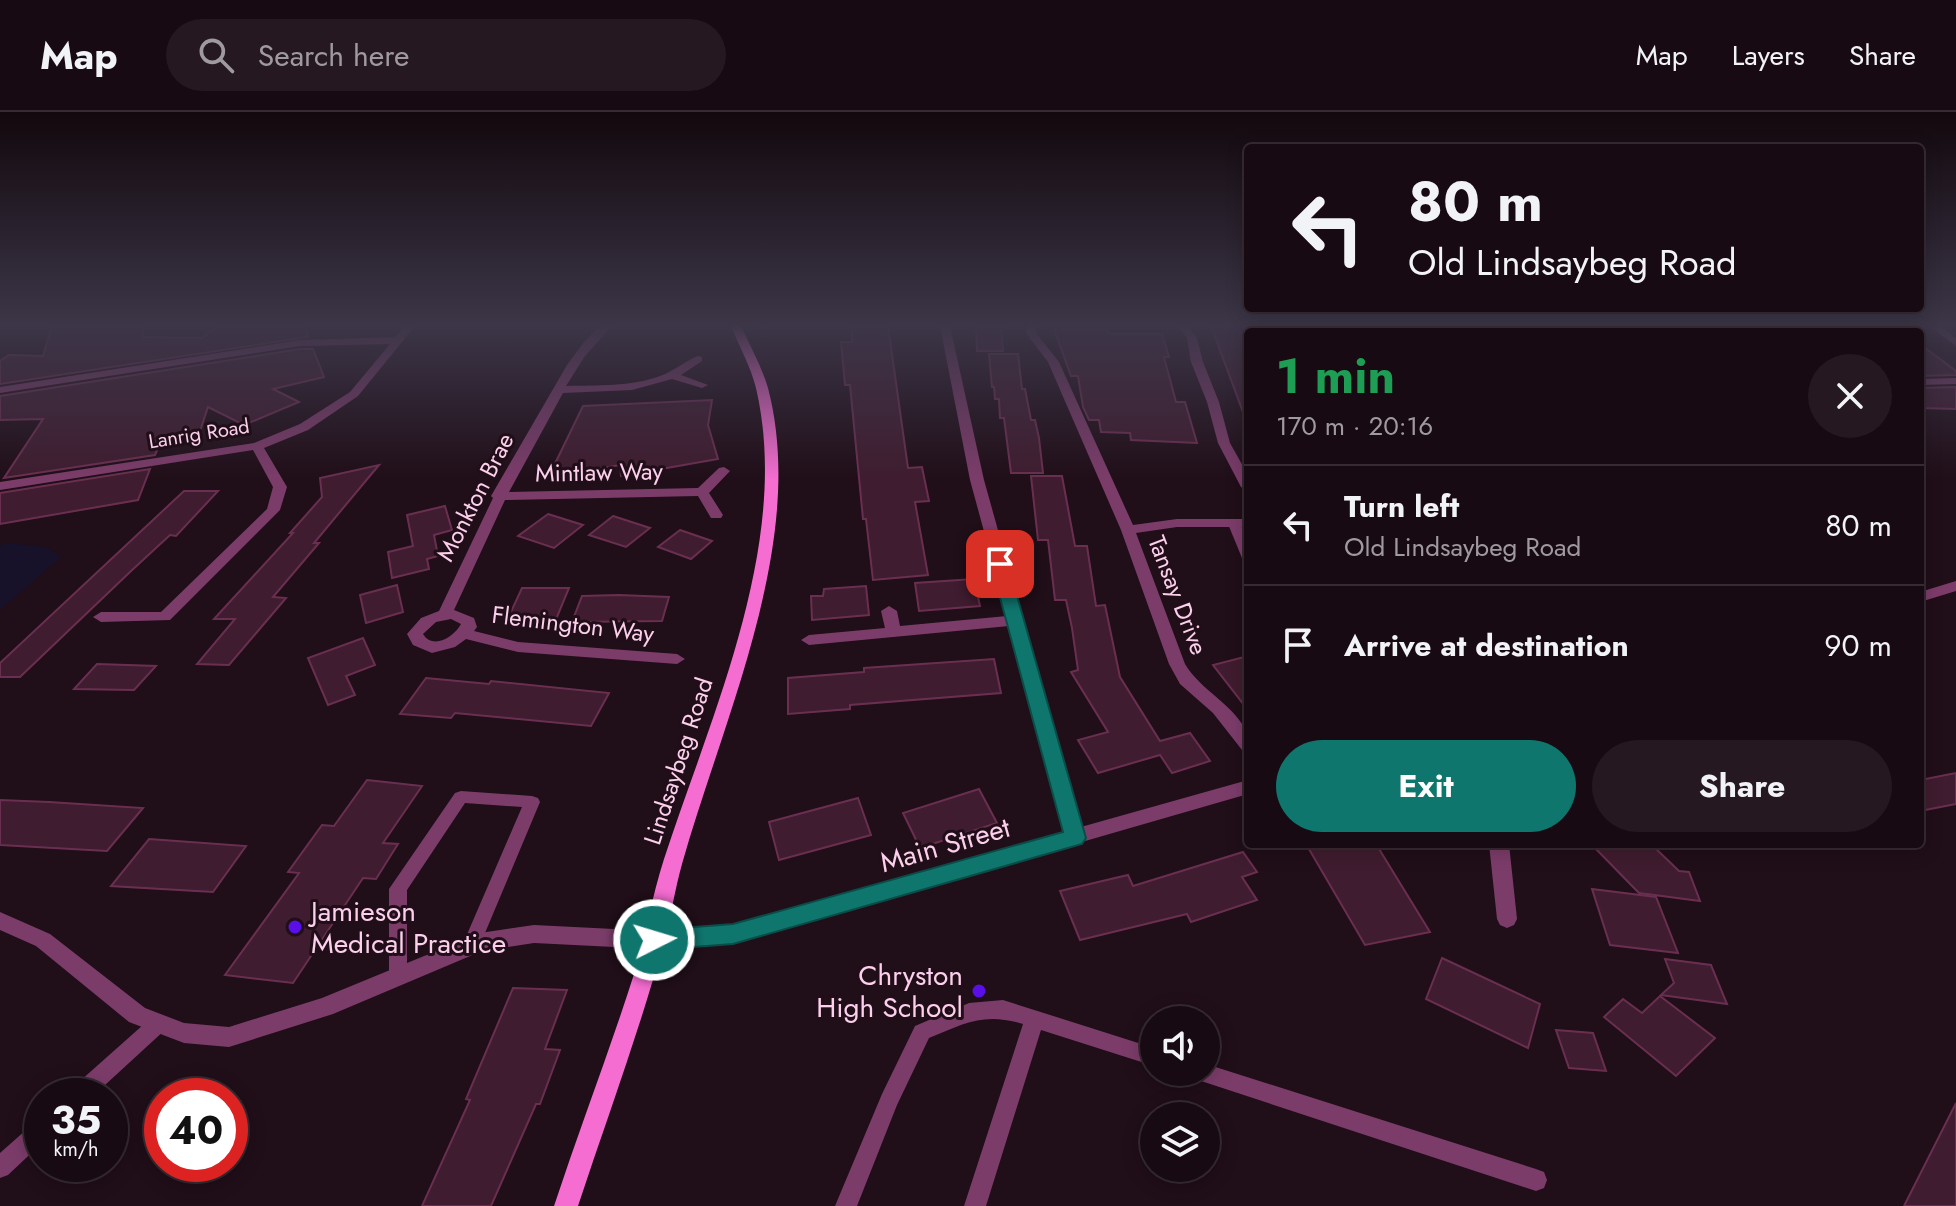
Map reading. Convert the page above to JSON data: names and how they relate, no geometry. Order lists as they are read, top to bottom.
{
  "streets": {
    "main road": ["Lindsaybeg Road"],
    "street": [
      "Lanrig Road",
      "Mintlaw Way",
      "Monkton Brae",
      "Tansay Drive",
      "Flemington Way",
      "Main Street"
    ]
  },
  "crossings": [
    ["Mintlaw Way", "Monkton Brae"],
    ["Lindsaybeg Road", "Main Street"]
  ],
  "places": ["Jamieson Medical Practice", "Chryston High School"],
  "page": {
    "header": "Map",
    "search": "Search here",
    "nav": ["Map", "Layers", "Share"],
    "turn": ["80 m", "Old Lindsaybeg Road"],
    "heading": ["1 min", "170 m · 20:16"],
    "list": [
      {
        "name": "Turn left",
        "note": "Old Lindsaybeg Road",
        "value": "80 m"
      },
      {
        "name": "Arrive at destination",
        "value": "90 m"
      }
    ],
    "buttons": ["Exit", "Share"],
    "speed": "35 km/h",
    "limit": "40"
  }
}
